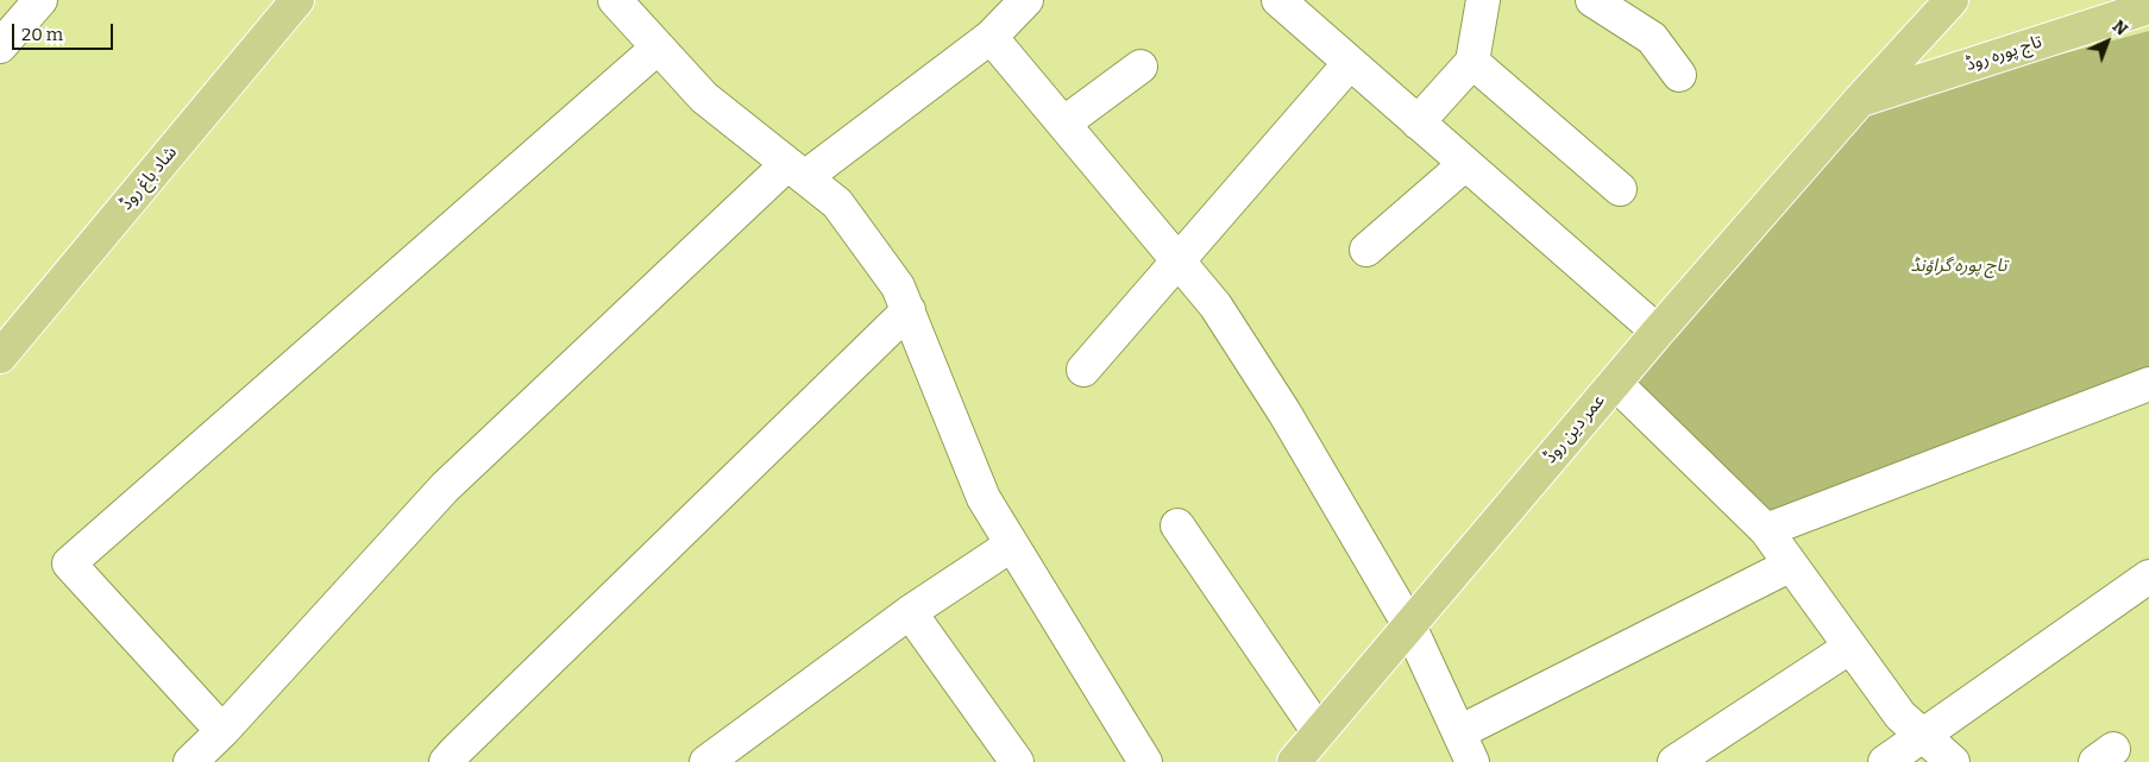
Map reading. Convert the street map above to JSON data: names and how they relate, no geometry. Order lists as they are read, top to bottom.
{
  "streets": {
    "main road": ["تاج پورہ روڈ", "شاد باغ روڈ", "عمر دین روڈ"]
  },
  "crossings": [
    ["تاج پورہ روڈ", "عمر دین روڈ"]
  ],
  "parks": ["تاج پورہ گراؤنڈ"],
  "scale_bar": "20 m",
  "north": "top right"
}
